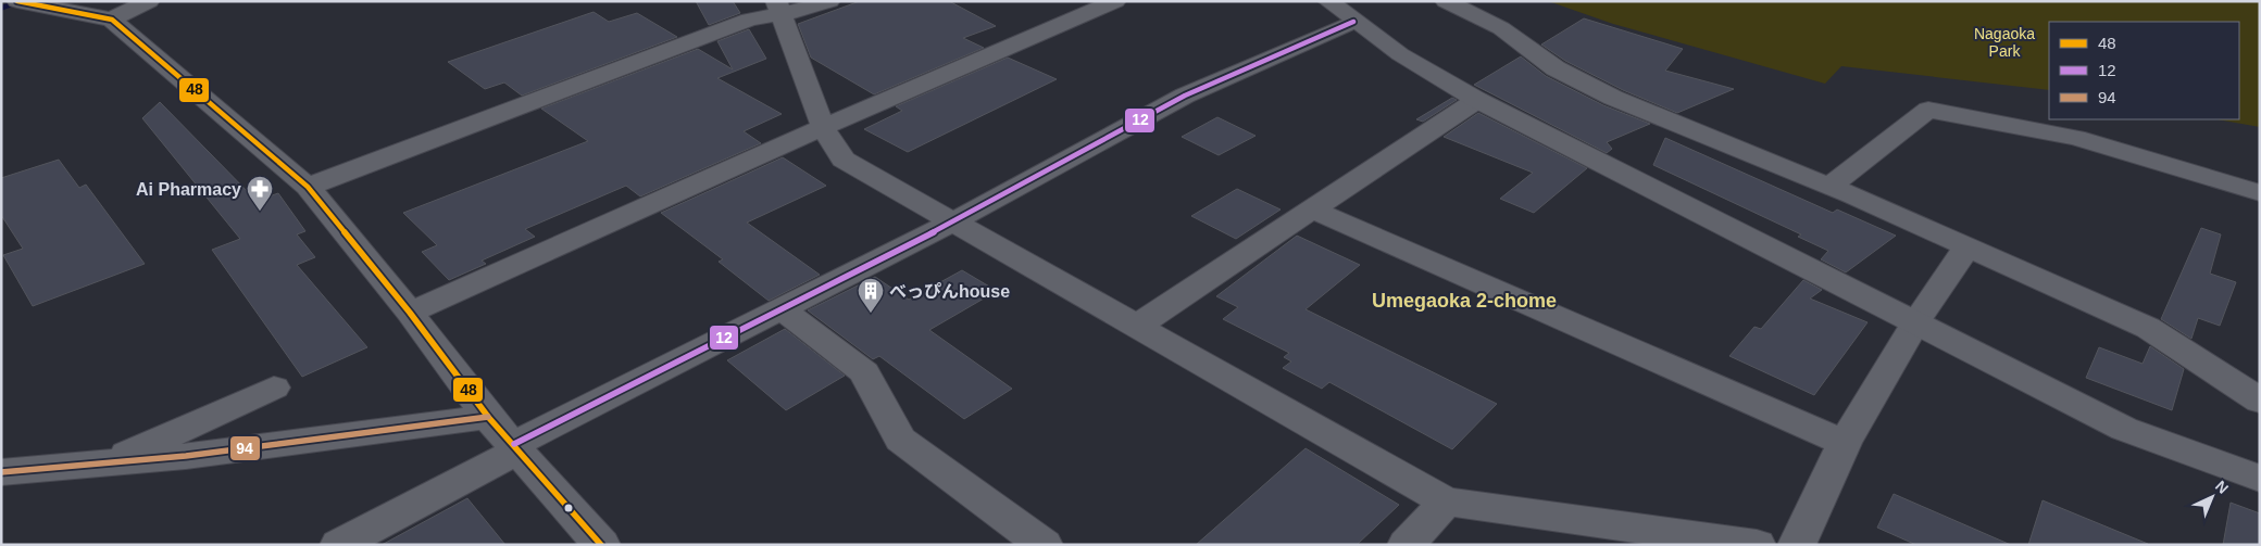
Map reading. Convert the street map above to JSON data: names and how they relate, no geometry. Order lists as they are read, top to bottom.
{
  "districts": ["Umegaoka 2-chome"],
  "parks": ["Nagaoka Park"],
  "places": {
    "pharmacy": ["Ai Pharmacy"],
    "building": ["べっぴんhouse"]
  },
  "lines": ["transit line 48", "transit line 12", "transit line 94"],
  "legend": ["48", "12", "94"],
  "north": "top right"
}
